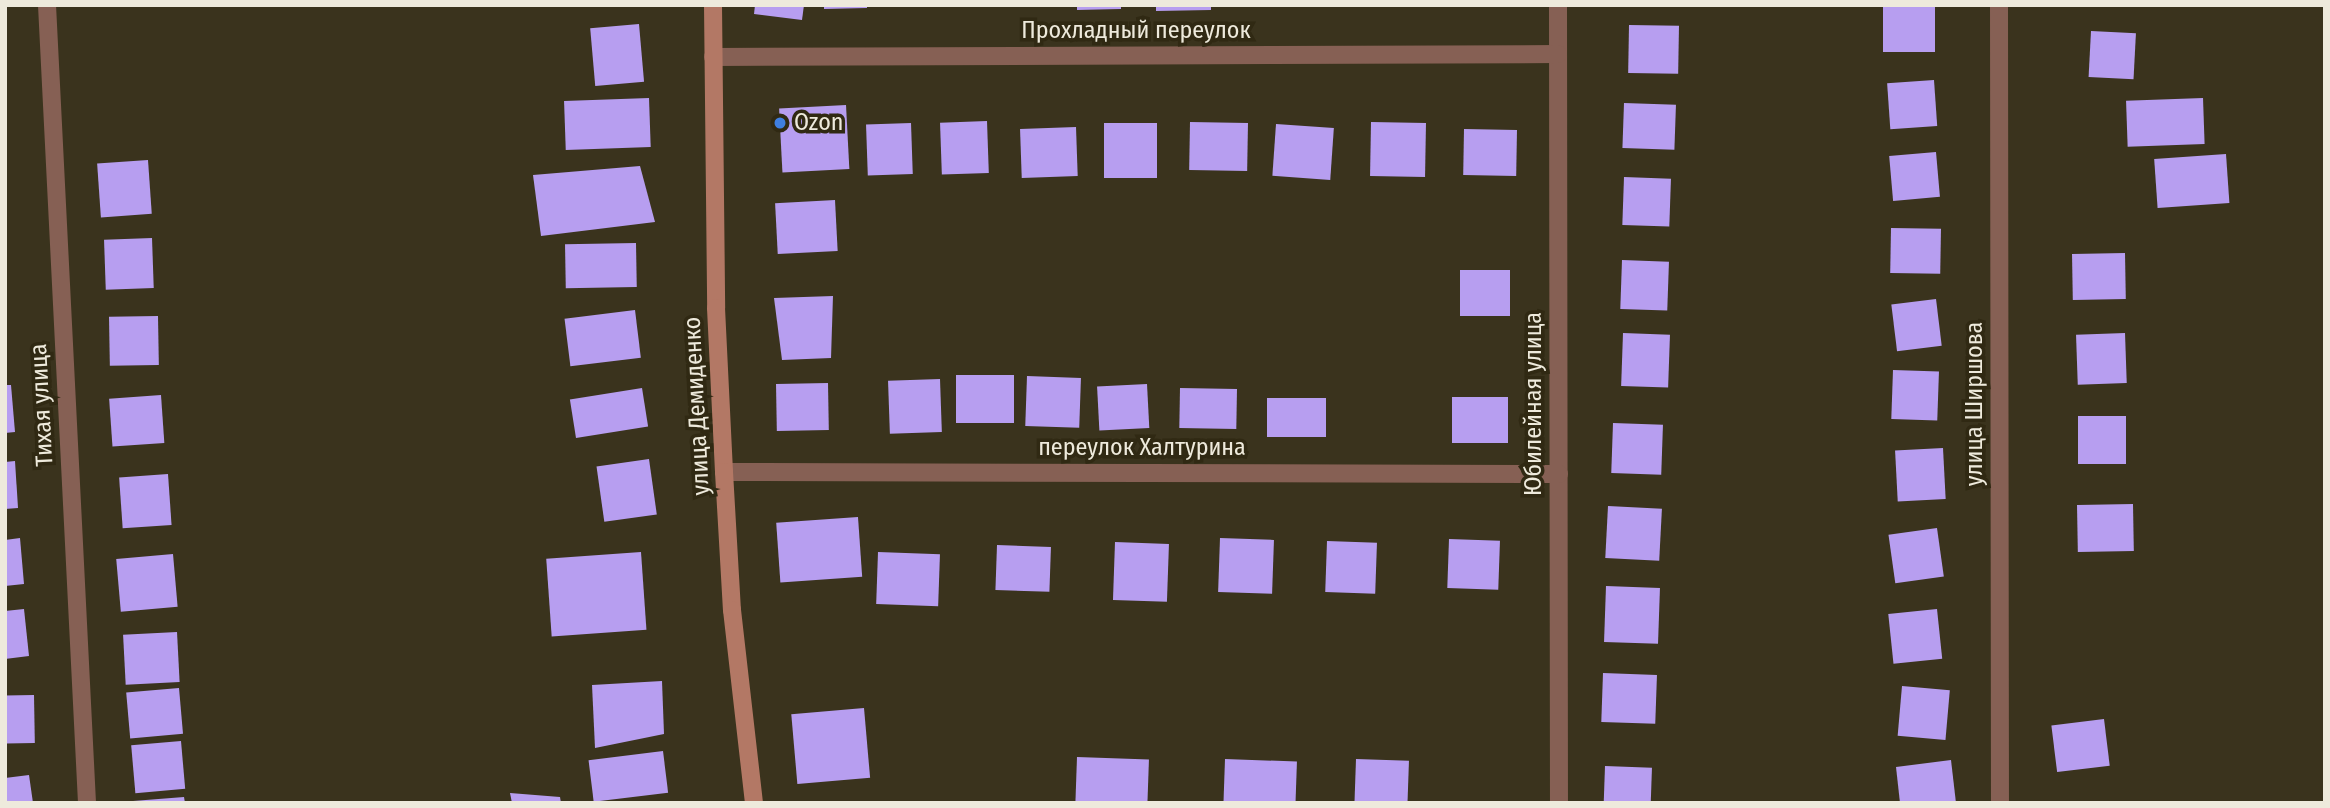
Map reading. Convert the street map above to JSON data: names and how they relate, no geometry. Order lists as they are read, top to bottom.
{
  "streets": {
    "main road": ["улица Демиденко"],
    "street": [
      "Прохладный переулок",
      "Юбилейная улица",
      "улица Ширшова",
      "Тихая улица",
      "переулок Халтурина"
    ]
  },
  "crossings": [
    ["Прохладный переулок", "Юбилейная улица"],
    ["Прохладный переулок", "улица Демиденко"],
    ["Юбилейная улица", "переулок Халтурина"],
    ["улица Демиденко", "переулок Халтурина"]
  ],
  "places": ["Ozon"]
}
